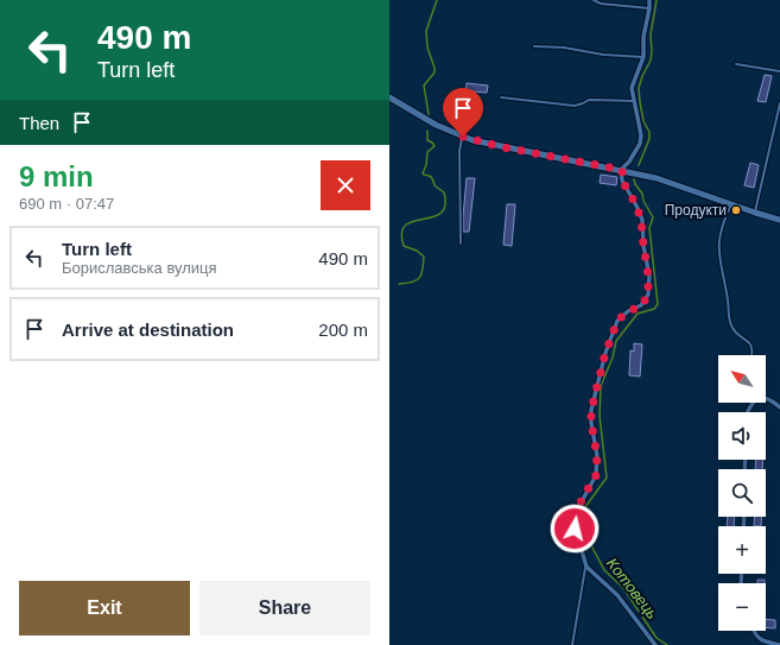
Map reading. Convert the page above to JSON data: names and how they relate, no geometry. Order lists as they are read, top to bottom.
{
  "water": ["Котовець"],
  "places": ["Продукти"],
  "north": "top left",
  "page": {
    "turn": ["490 m", "Turn left"],
    "then": "Then",
    "heading": ["9 min", "690 m · 07:47"],
    "list": [
      {
        "name": "Turn left",
        "note": "Бориславська вулиця",
        "value": "490 m"
      },
      {
        "name": "Arrive at destination",
        "value": "200 m"
      }
    ],
    "map_buttons": ["+", "−"],
    "buttons": ["Exit", "Share"]
  }
}
